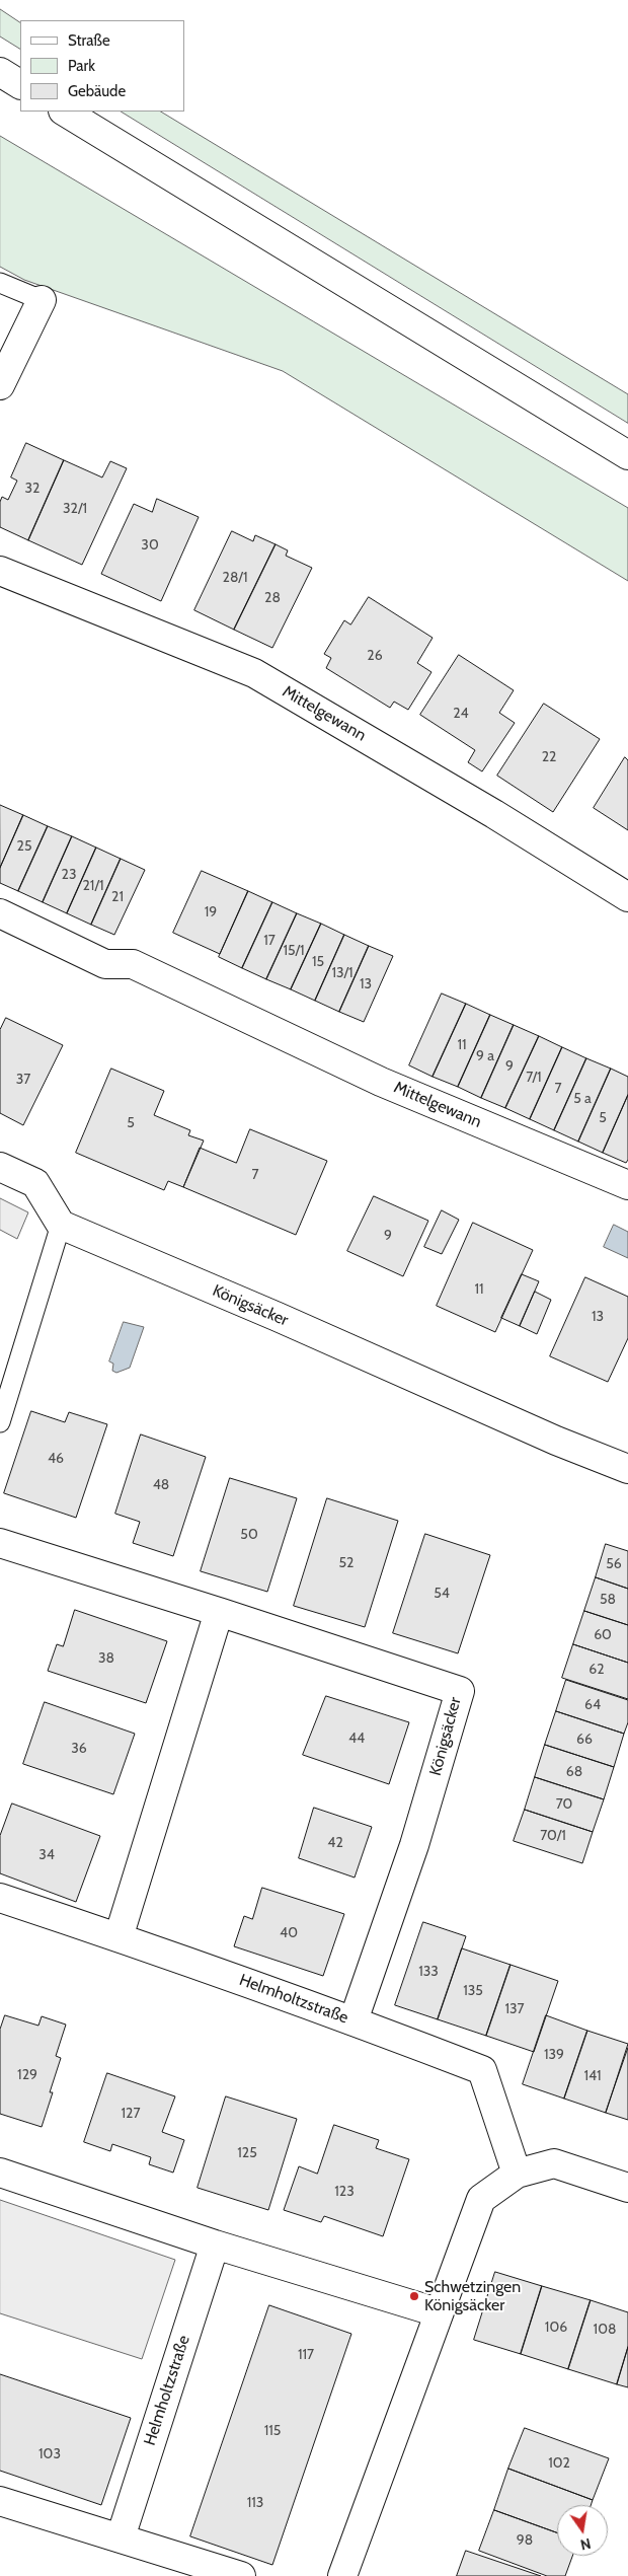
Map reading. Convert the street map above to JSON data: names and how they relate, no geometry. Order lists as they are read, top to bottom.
{
  "streets": {
    "street": ["Mittelgewann", "Königsäcker", "Helmholtzstraße"]
  },
  "crossings": [
    ["Königsäcker", "Helmholtzstraße"]
  ],
  "places": ["Schwetzingen Königsäcker"],
  "house_numbers": [
    "32",
    "32/1",
    "30",
    "28/1",
    "28",
    "26",
    "24",
    "22",
    "25",
    "23",
    "21/1",
    "21",
    "19",
    "17",
    "15/1",
    "15",
    "13/1",
    "13",
    "11",
    "9 a",
    "9",
    "7/1",
    "37",
    "7",
    "5 a",
    "5",
    "5",
    "7",
    "9",
    "11",
    "13",
    "46",
    "48",
    "50",
    "52",
    "56",
    "54",
    "58",
    "60",
    "38",
    "62",
    "64",
    "44",
    "66",
    "36",
    "68",
    "70",
    "70/1",
    "42",
    "34",
    "40",
    "133",
    "135",
    "137",
    "139",
    "129",
    "141",
    "127",
    "125",
    "123",
    "106",
    "108",
    "117",
    "115",
    "103",
    "102",
    "113",
    "98"
  ],
  "legend": ["Straße", "Park", "Gebäude"],
  "north": "bottom"
}
